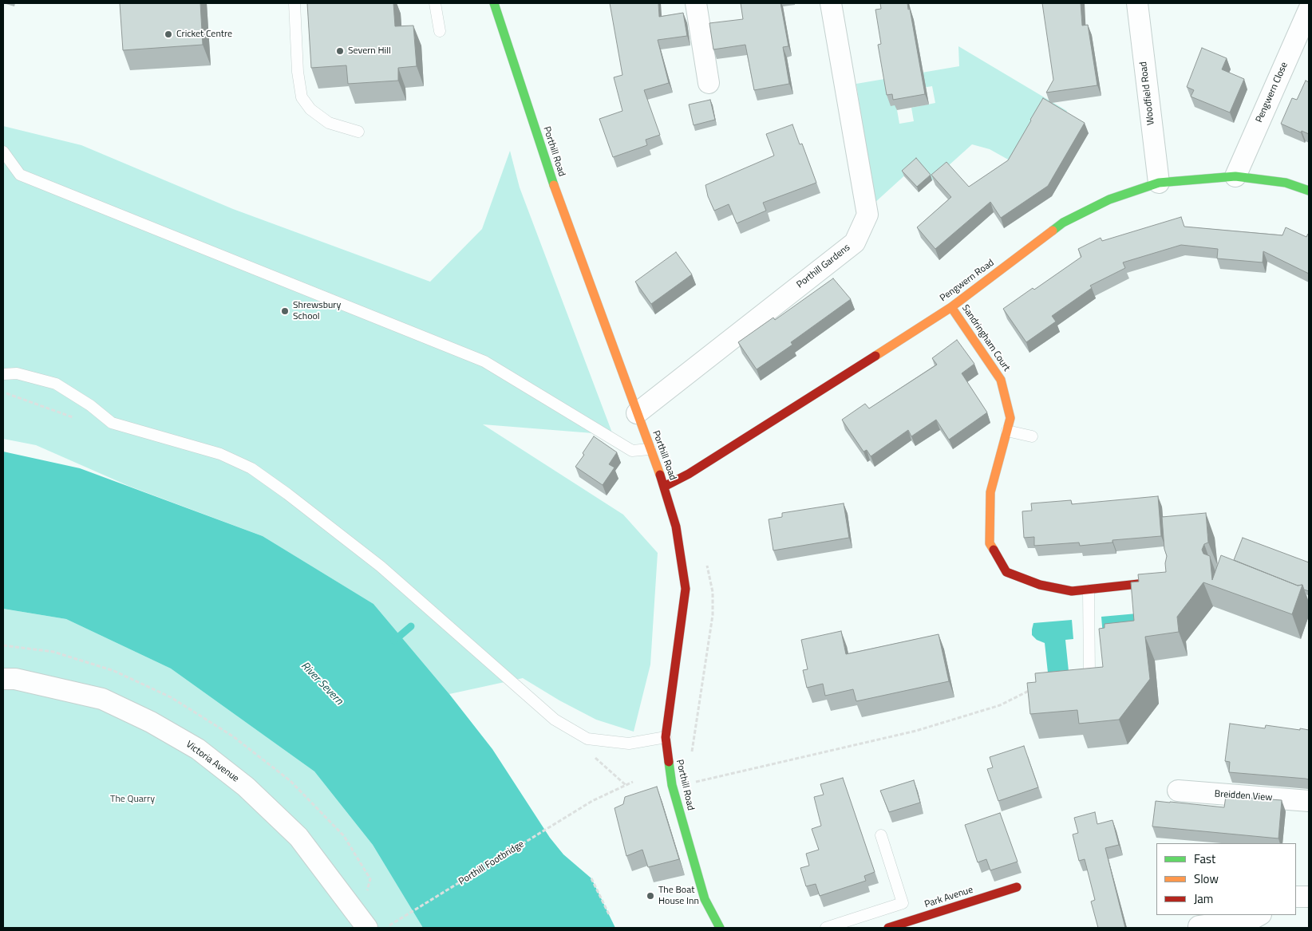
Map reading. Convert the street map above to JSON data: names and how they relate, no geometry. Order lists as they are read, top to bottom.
{
  "streets": {
    "street": [
      "Pengwern Close",
      "Woodfield Road",
      "Porthill Road",
      "Porthill Gardens",
      "Pengwern Road",
      "Sandringham Court",
      "Victoria Avenue",
      "Breidden View",
      "Park Avenue"
    ],
    "path": ["Porthill Footbridge"]
  },
  "crossings": [
    ["Pengwern Close", "Pengwern Road"],
    ["Woodfield Road", "Pengwern Road"],
    ["Porthill Road", "Porthill Gardens"],
    ["Porthill Road", "Pengwern Road"],
    ["Pengwern Road", "Sandringham Court"]
  ],
  "water": ["River Severn"],
  "parks": ["The Quarry"],
  "places": [
    "Cricket Centre",
    "Severn Hill",
    "Shrewsbury School",
    "The Boat House Inn"
  ],
  "legend": ["Fast", "Slow", "Jam"]
}
